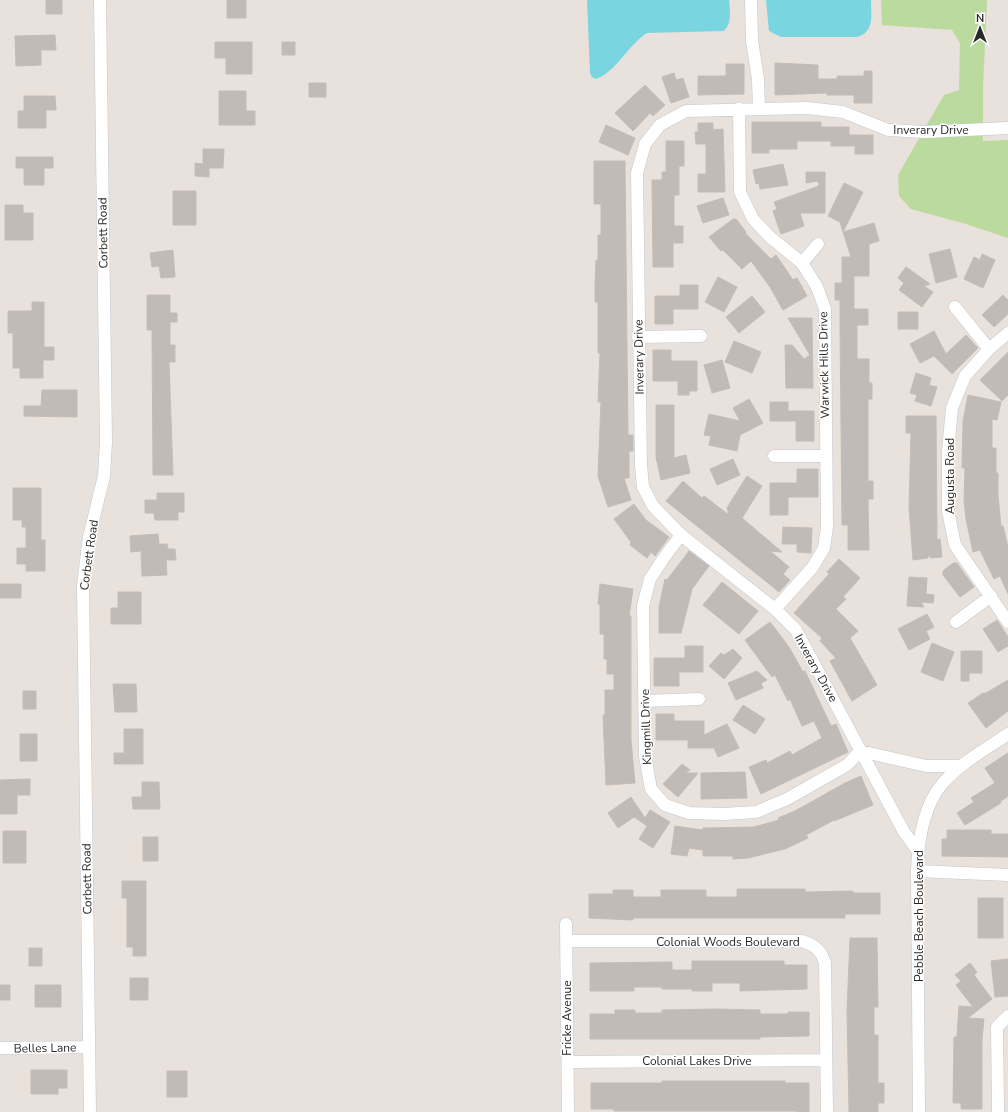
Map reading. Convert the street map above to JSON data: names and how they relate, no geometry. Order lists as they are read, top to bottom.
{
  "streets": {
    "street": [
      "Inverary Drive",
      "Corbett Road",
      "Warwick Hills Drive",
      "Augusta Road",
      "Kingmill Drive",
      "Pebble Beach Boulevard",
      "Colonial Woods Boulevard",
      "Fricke Avenue",
      "Belles Lane",
      "Colonial Lakes Drive"
    ]
  },
  "crossings": [
    ["Inverary Drive", "Warwick Hills Drive"],
    ["Inverary Drive", "Kingmill Drive"],
    ["Inverary Drive", "Pebble Beach Boulevard"],
    ["Corbett Road", "Belles Lane"],
    ["Colonial Woods Boulevard", "Fricke Avenue"],
    ["Colonial Woods Boulevard", "Colonial Lakes Drive"],
    ["Fricke Avenue", "Colonial Lakes Drive"]
  ],
  "north": "top"
}
